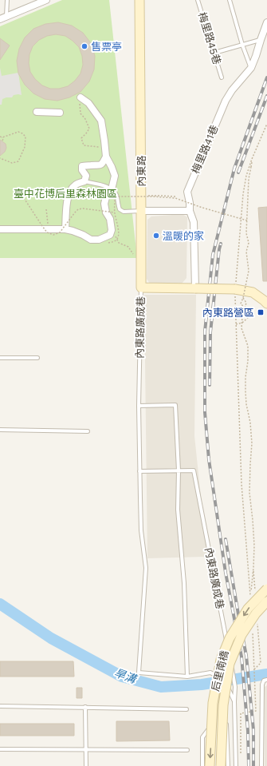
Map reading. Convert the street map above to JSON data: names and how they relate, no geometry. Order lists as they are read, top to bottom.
{
  "streets": {
    "street": ["梅里路41巷", "內東路", "后里南橋"],
    "lane": ["梅里路45巷", "內東路廣成巷"]
  },
  "crossings": [
    ["內東路", "內東路廣成巷"]
  ],
  "water": ["旱溝"],
  "parks": ["臺中花博后里森林園區"],
  "places": {
    "other": ["售票亭", "溫暖的家"],
    "transit": ["內東路營區"]
  }
}
